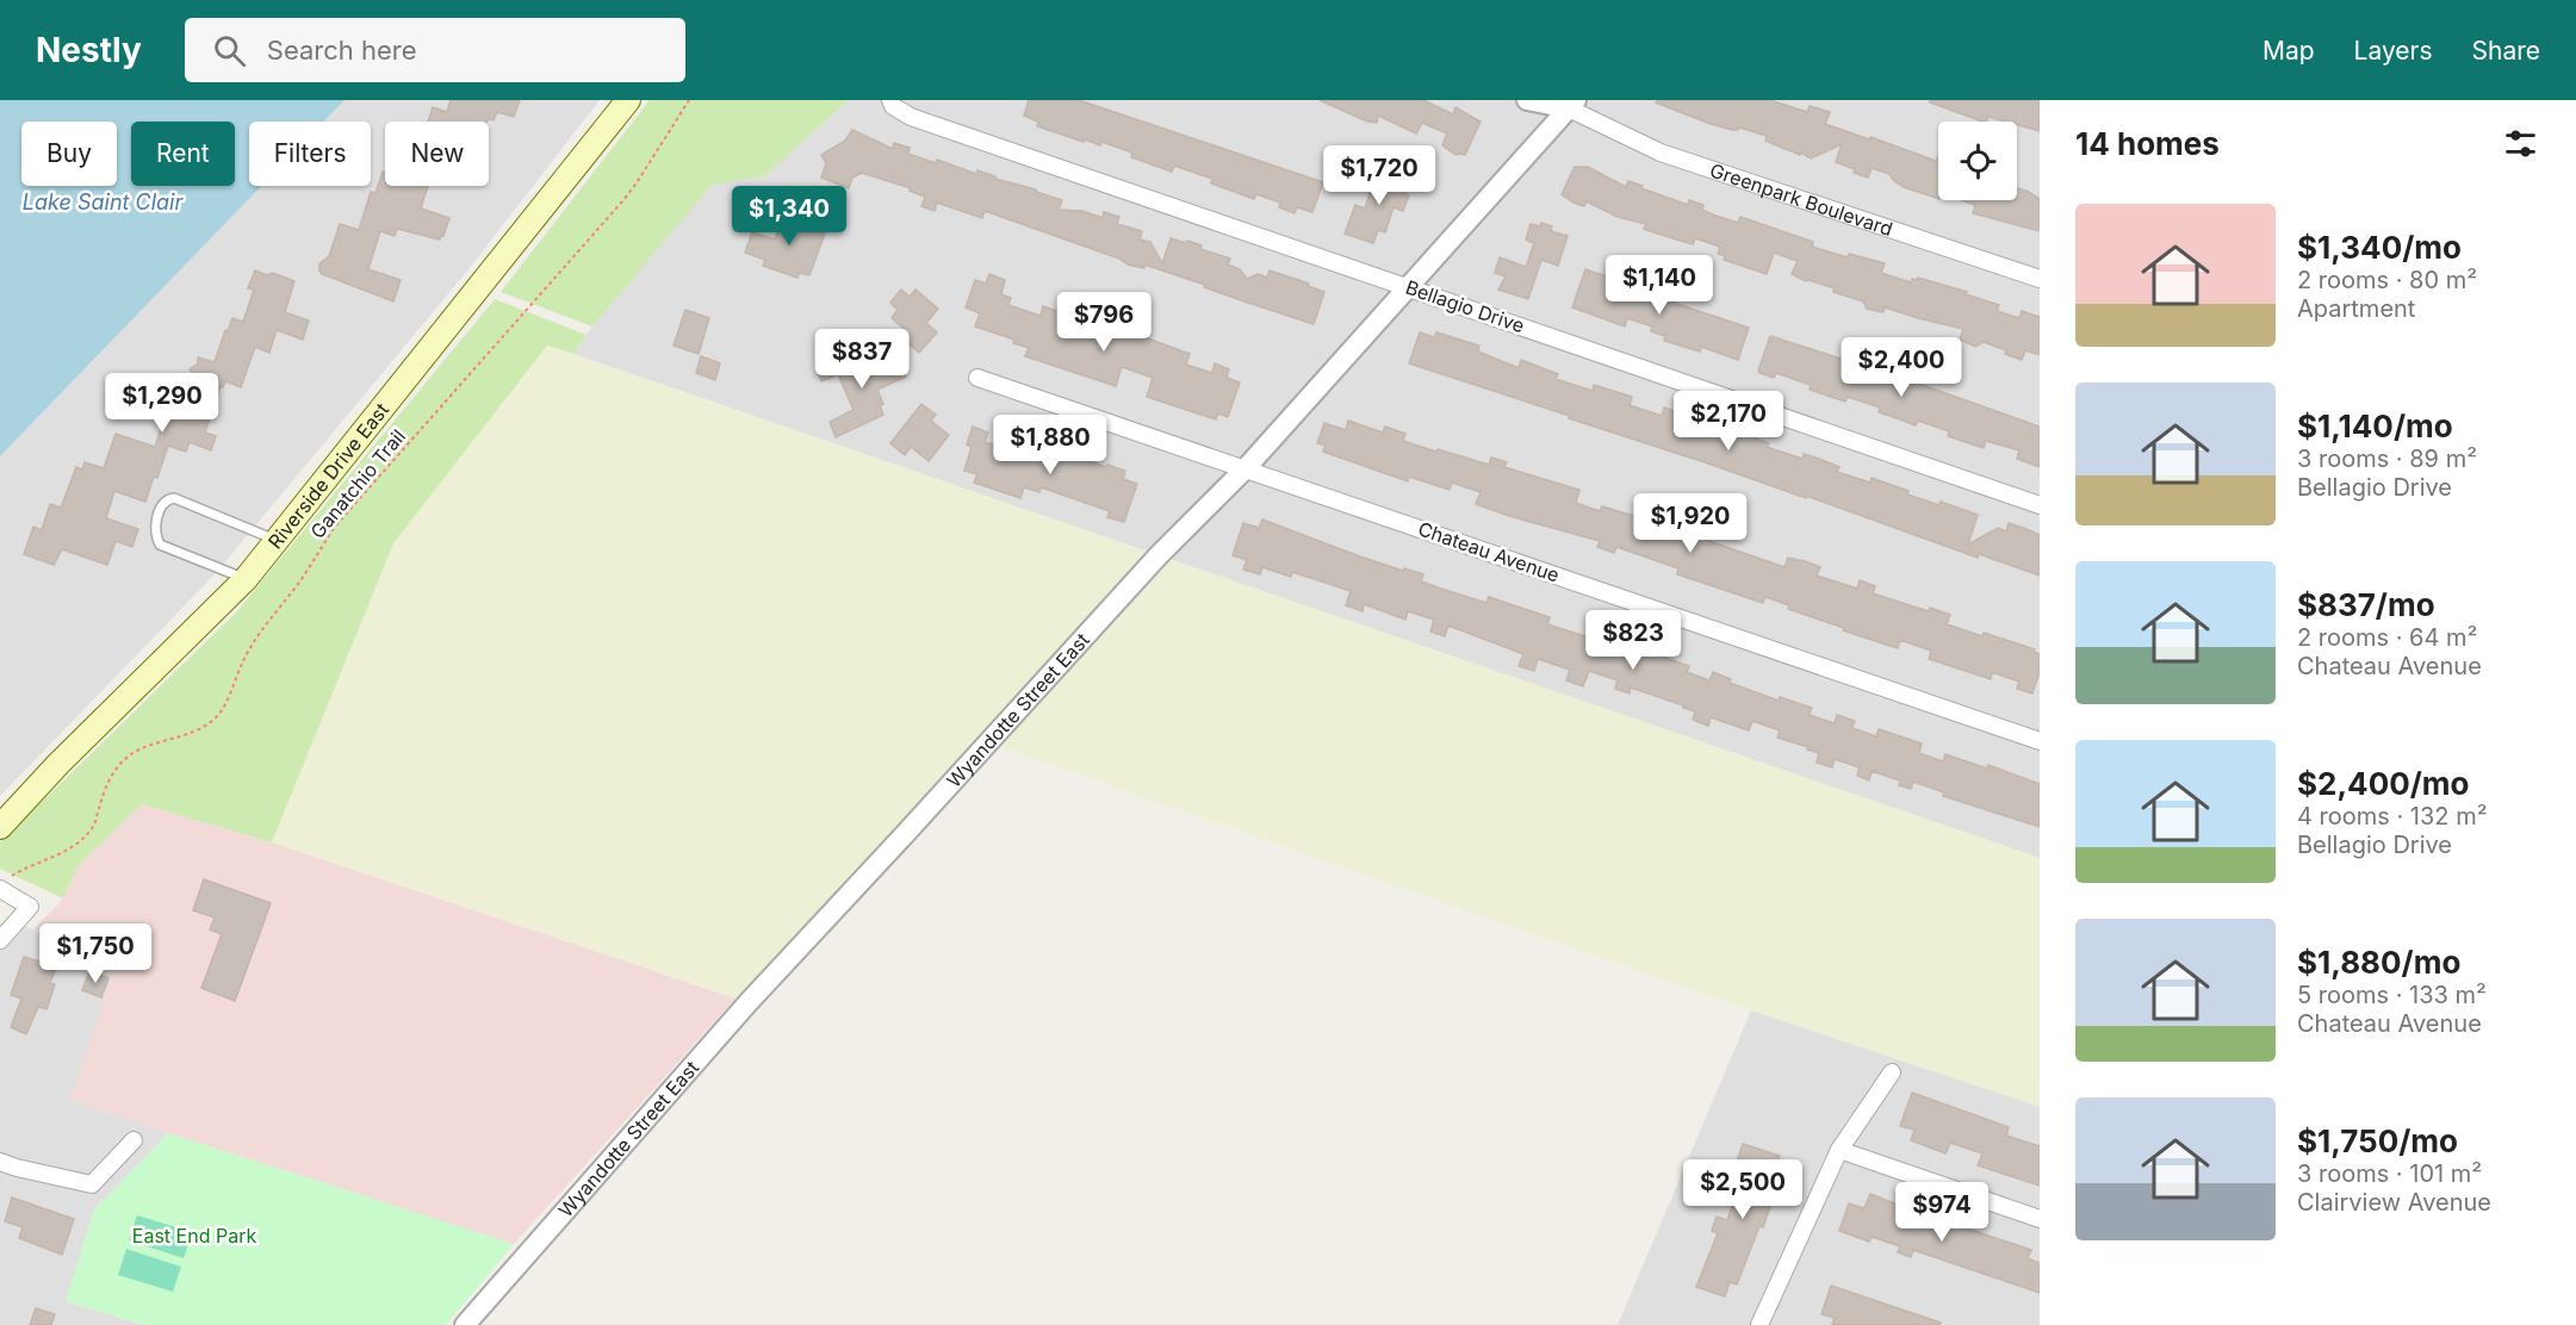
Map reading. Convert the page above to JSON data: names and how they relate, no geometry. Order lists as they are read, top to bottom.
{
  "streets": {
    "main road": ["Riverside Drive East"],
    "street": [
      "Greenpark Boulevard",
      "Bellagio Drive",
      "Chateau Avenue",
      "Wyandotte Street East"
    ],
    "path": ["Ganatchio Trail"]
  },
  "crossings": [
    ["Greenpark Boulevard", "Wyandotte Street East"],
    ["Bellagio Drive", "Wyandotte Street East"],
    ["Chateau Avenue", "Wyandotte Street East"]
  ],
  "water": ["Lake Saint Clair"],
  "parks": ["East End Park"],
  "page": {
    "header": "Nestly",
    "search": "Search here",
    "nav": ["Map", "Layers", "Share"],
    "heading": "14 homes",
    "chip": [
      "Buy",
      "Rent",
      "Filters",
      "New"
    ],
    "price": [
      "$1,720",
      "$1,340",
      "$1,140",
      "$796",
      "$837",
      "$2,400",
      "$1,290",
      "$2,170",
      "$1,880",
      "$1,920",
      "$823",
      "$1,750",
      "$2,500",
      "$974"
    ],
    "list": [
      {
        "name": "$1,340/mo",
        "note": "2 rooms · 80 m² · Apartment"
      },
      {
        "name": "$1,140/mo",
        "note": "3 rooms · 89 m² · Bellagio Drive"
      },
      {
        "name": "$837/mo",
        "note": "2 rooms · 64 m² · Chateau Avenue"
      },
      {
        "name": "$2,400/mo",
        "note": "4 rooms · 132 m² · Bellagio Drive"
      },
      {
        "name": "$1,880/mo",
        "note": "5 rooms · 133 m² · Chateau Avenue"
      },
      {
        "name": "$1,750/mo",
        "note": "3 rooms · 101 m² · Clairview Avenue"
      }
    ]
  }
}
